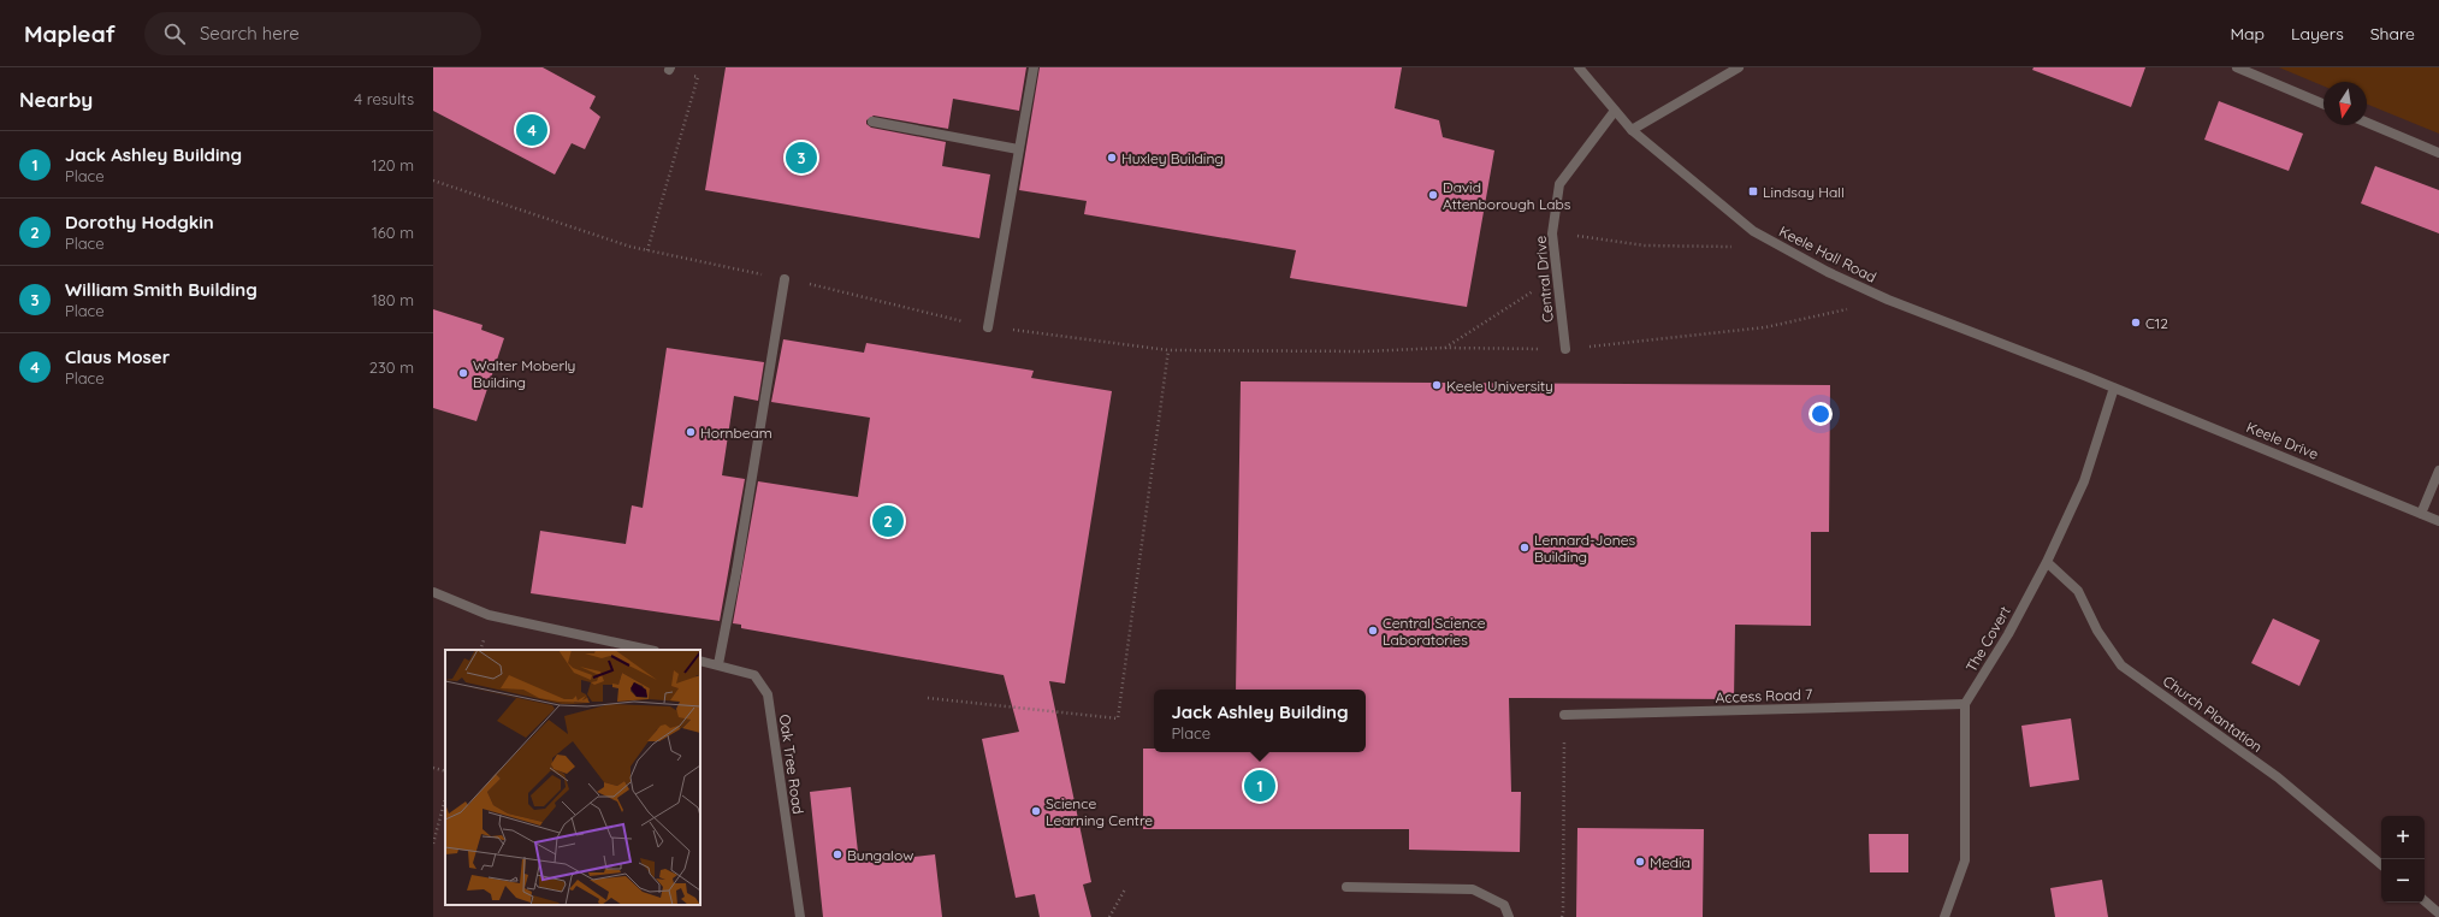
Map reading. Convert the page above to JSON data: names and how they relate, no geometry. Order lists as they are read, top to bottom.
{
  "streets": {
    "street": [
      "Keele Hall Road",
      "Central Drive",
      "Keele Drive",
      "The Covert",
      "Access Road 7",
      "Church Plantation",
      "Oak Tree Road"
    ]
  },
  "crossings": [
    ["Keele Hall Road", "Central Drive"],
    ["Keele Hall Road", "Keele Drive"],
    ["Keele Hall Road", "The Covert"],
    ["Keele Drive", "The Covert"],
    ["The Covert", "Access Road 7"],
    ["The Covert", "Church Plantation"]
  ],
  "places": {
    "other": [
      "Huxley Building",
      "David Attenborough Labs",
      "C12",
      "Walter Moberly Building",
      "Keele University",
      "Hornbeam",
      "Lennard-Jones Building",
      "Central Science Laboratories",
      "Science Learning Centre",
      "Bungalow",
      "Media"
    ],
    "transit": ["Lindsay Hall"]
  },
  "north": "bottom",
  "page": {
    "header": "Mapleaf",
    "search": "Search here",
    "nav": ["Map", "Layers", "Share"],
    "heading": ["Nearby", "4 results"],
    "pins": [
      "4",
      "3",
      "2",
      "1"
    ],
    "list": [
      {
        "mark": "1",
        "name": "Jack Ashley Building",
        "note": "Place",
        "value": "120 m"
      },
      {
        "mark": "2",
        "name": "Dorothy Hodgkin",
        "note": "Place",
        "value": "160 m"
      },
      {
        "mark": "3",
        "name": "William Smith Building",
        "note": "Place",
        "value": "180 m"
      },
      {
        "mark": "4",
        "name": "Claus Moser",
        "note": "Place",
        "value": "230 m"
      }
    ],
    "popup": ["Jack Ashley Building", "Place"],
    "map_buttons": ["+", "−"]
  }
}
